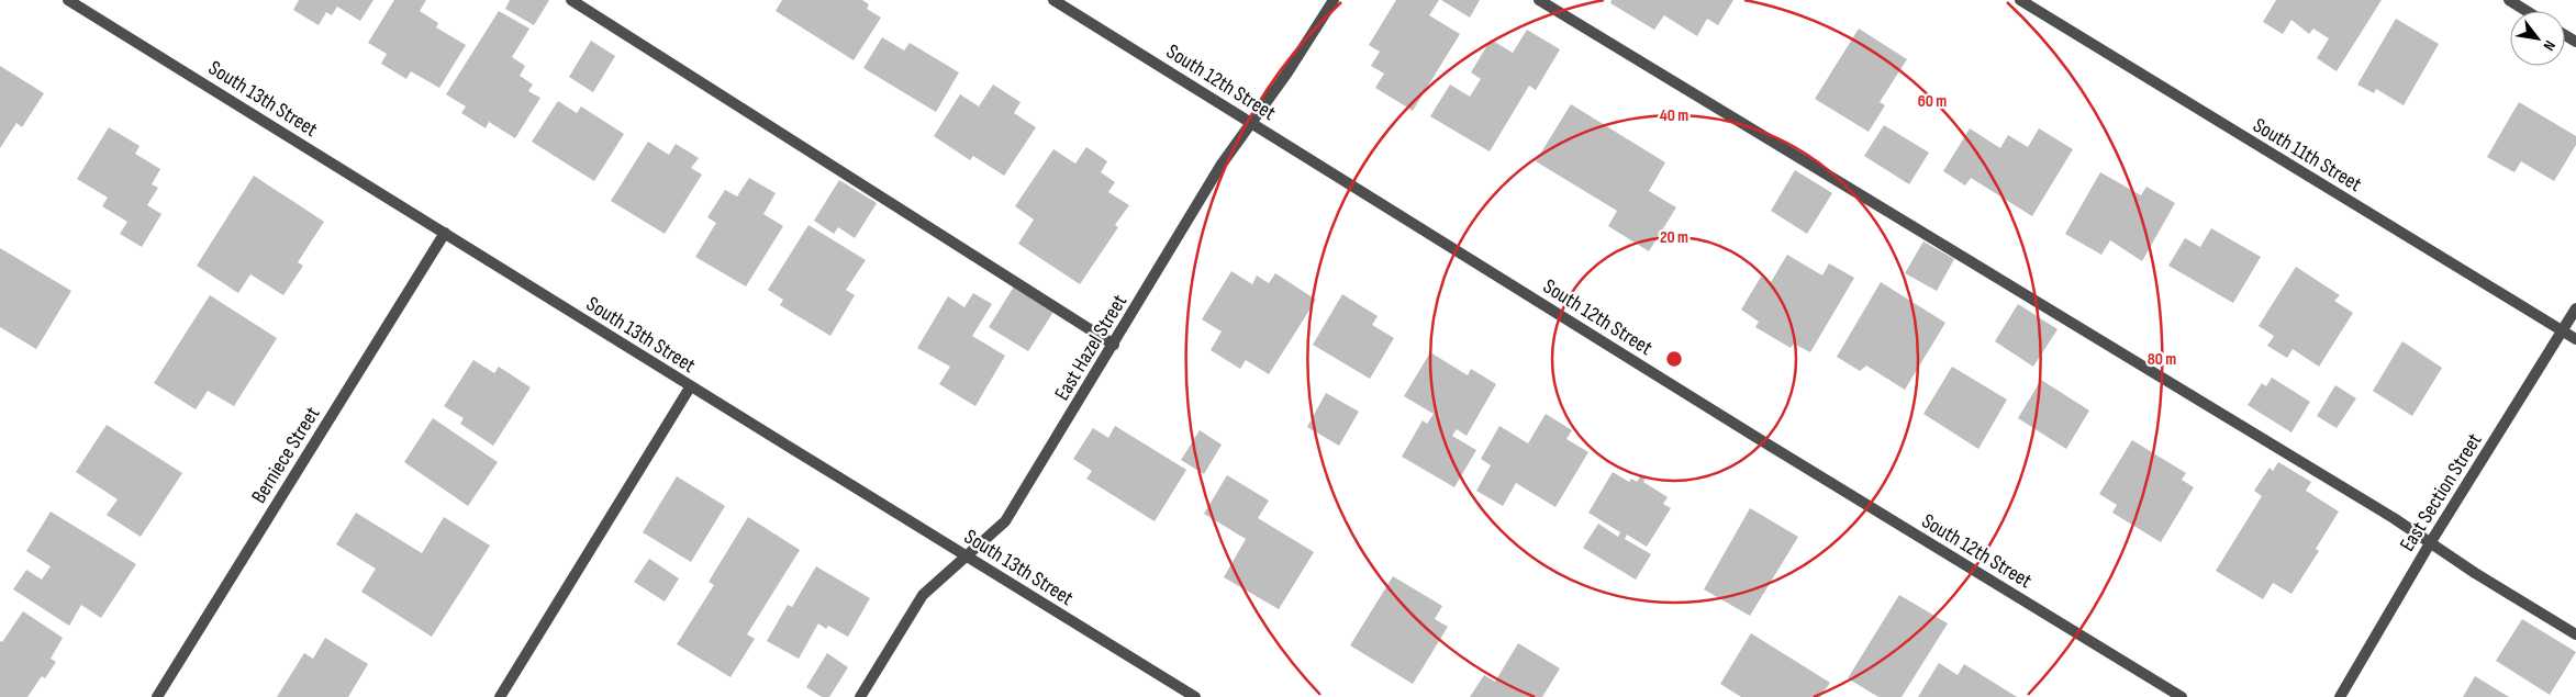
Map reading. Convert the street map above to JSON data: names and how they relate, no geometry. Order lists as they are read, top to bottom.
{
  "streets": {
    "street": [
      "South 12th Street",
      "South 13th Street",
      "South 11th Street",
      "East Hazel Street",
      "Berniece Street",
      "East Section Street"
    ]
  },
  "crossings": [
    ["South 12th Street", "East Hazel Street"],
    ["South 13th Street", "East Hazel Street"],
    ["South 13th Street", "Berniece Street"],
    ["South 11th Street", "East Section Street"]
  ],
  "north": "bottom right",
  "rings": [
    "60 m",
    "40 m",
    "20 m",
    "80 m"
  ]
}
